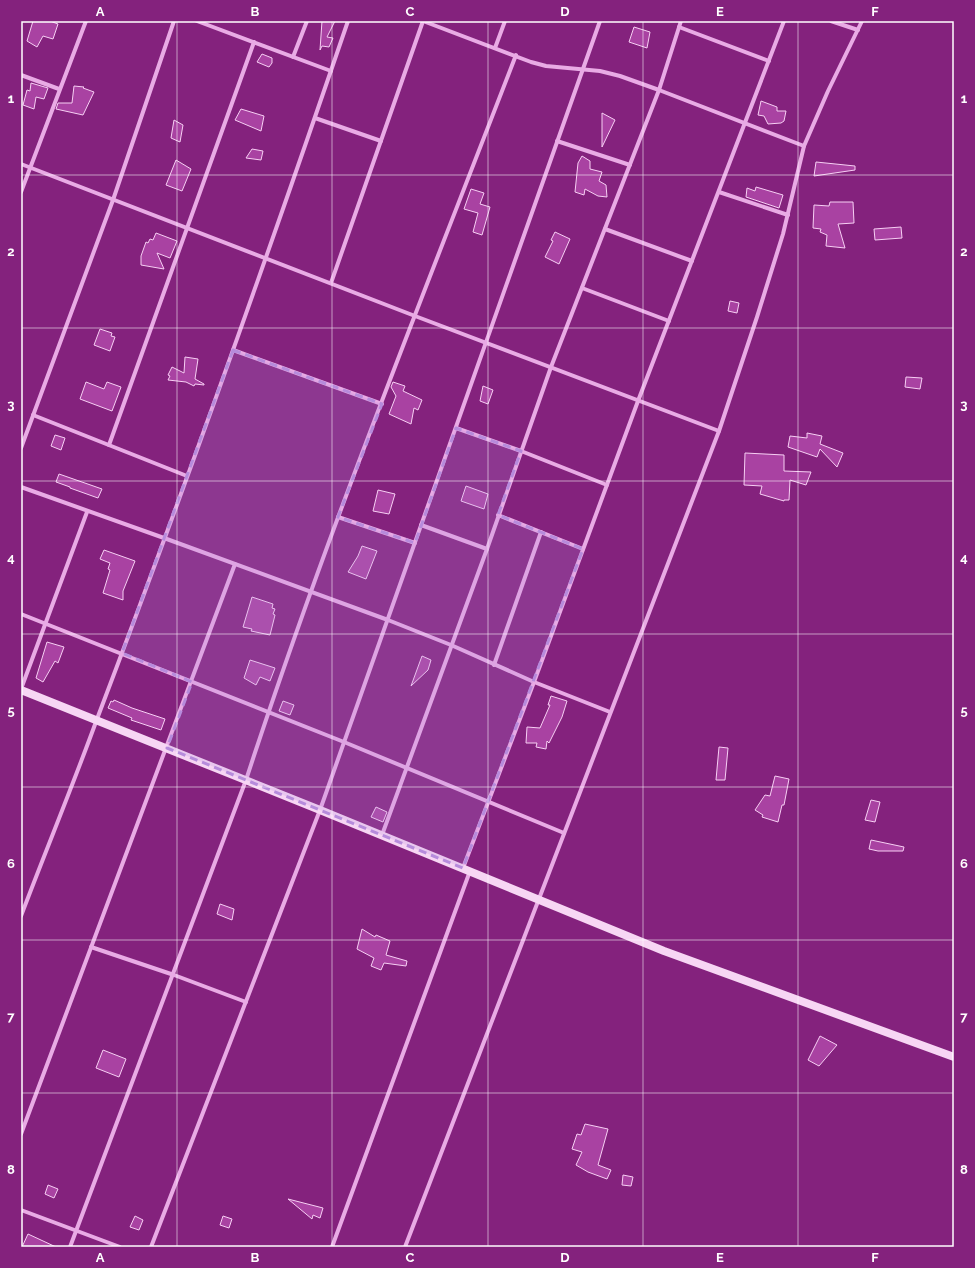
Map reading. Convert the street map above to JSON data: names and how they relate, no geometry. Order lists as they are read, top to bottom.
{
  "grid": {
    "columns": [
      "A",
      "B",
      "C",
      "D",
      "E",
      "F"
    ],
    "rows": [
      "1",
      "2",
      "3",
      "4",
      "5",
      "6",
      "7",
      "8"
    ]
  }
}
